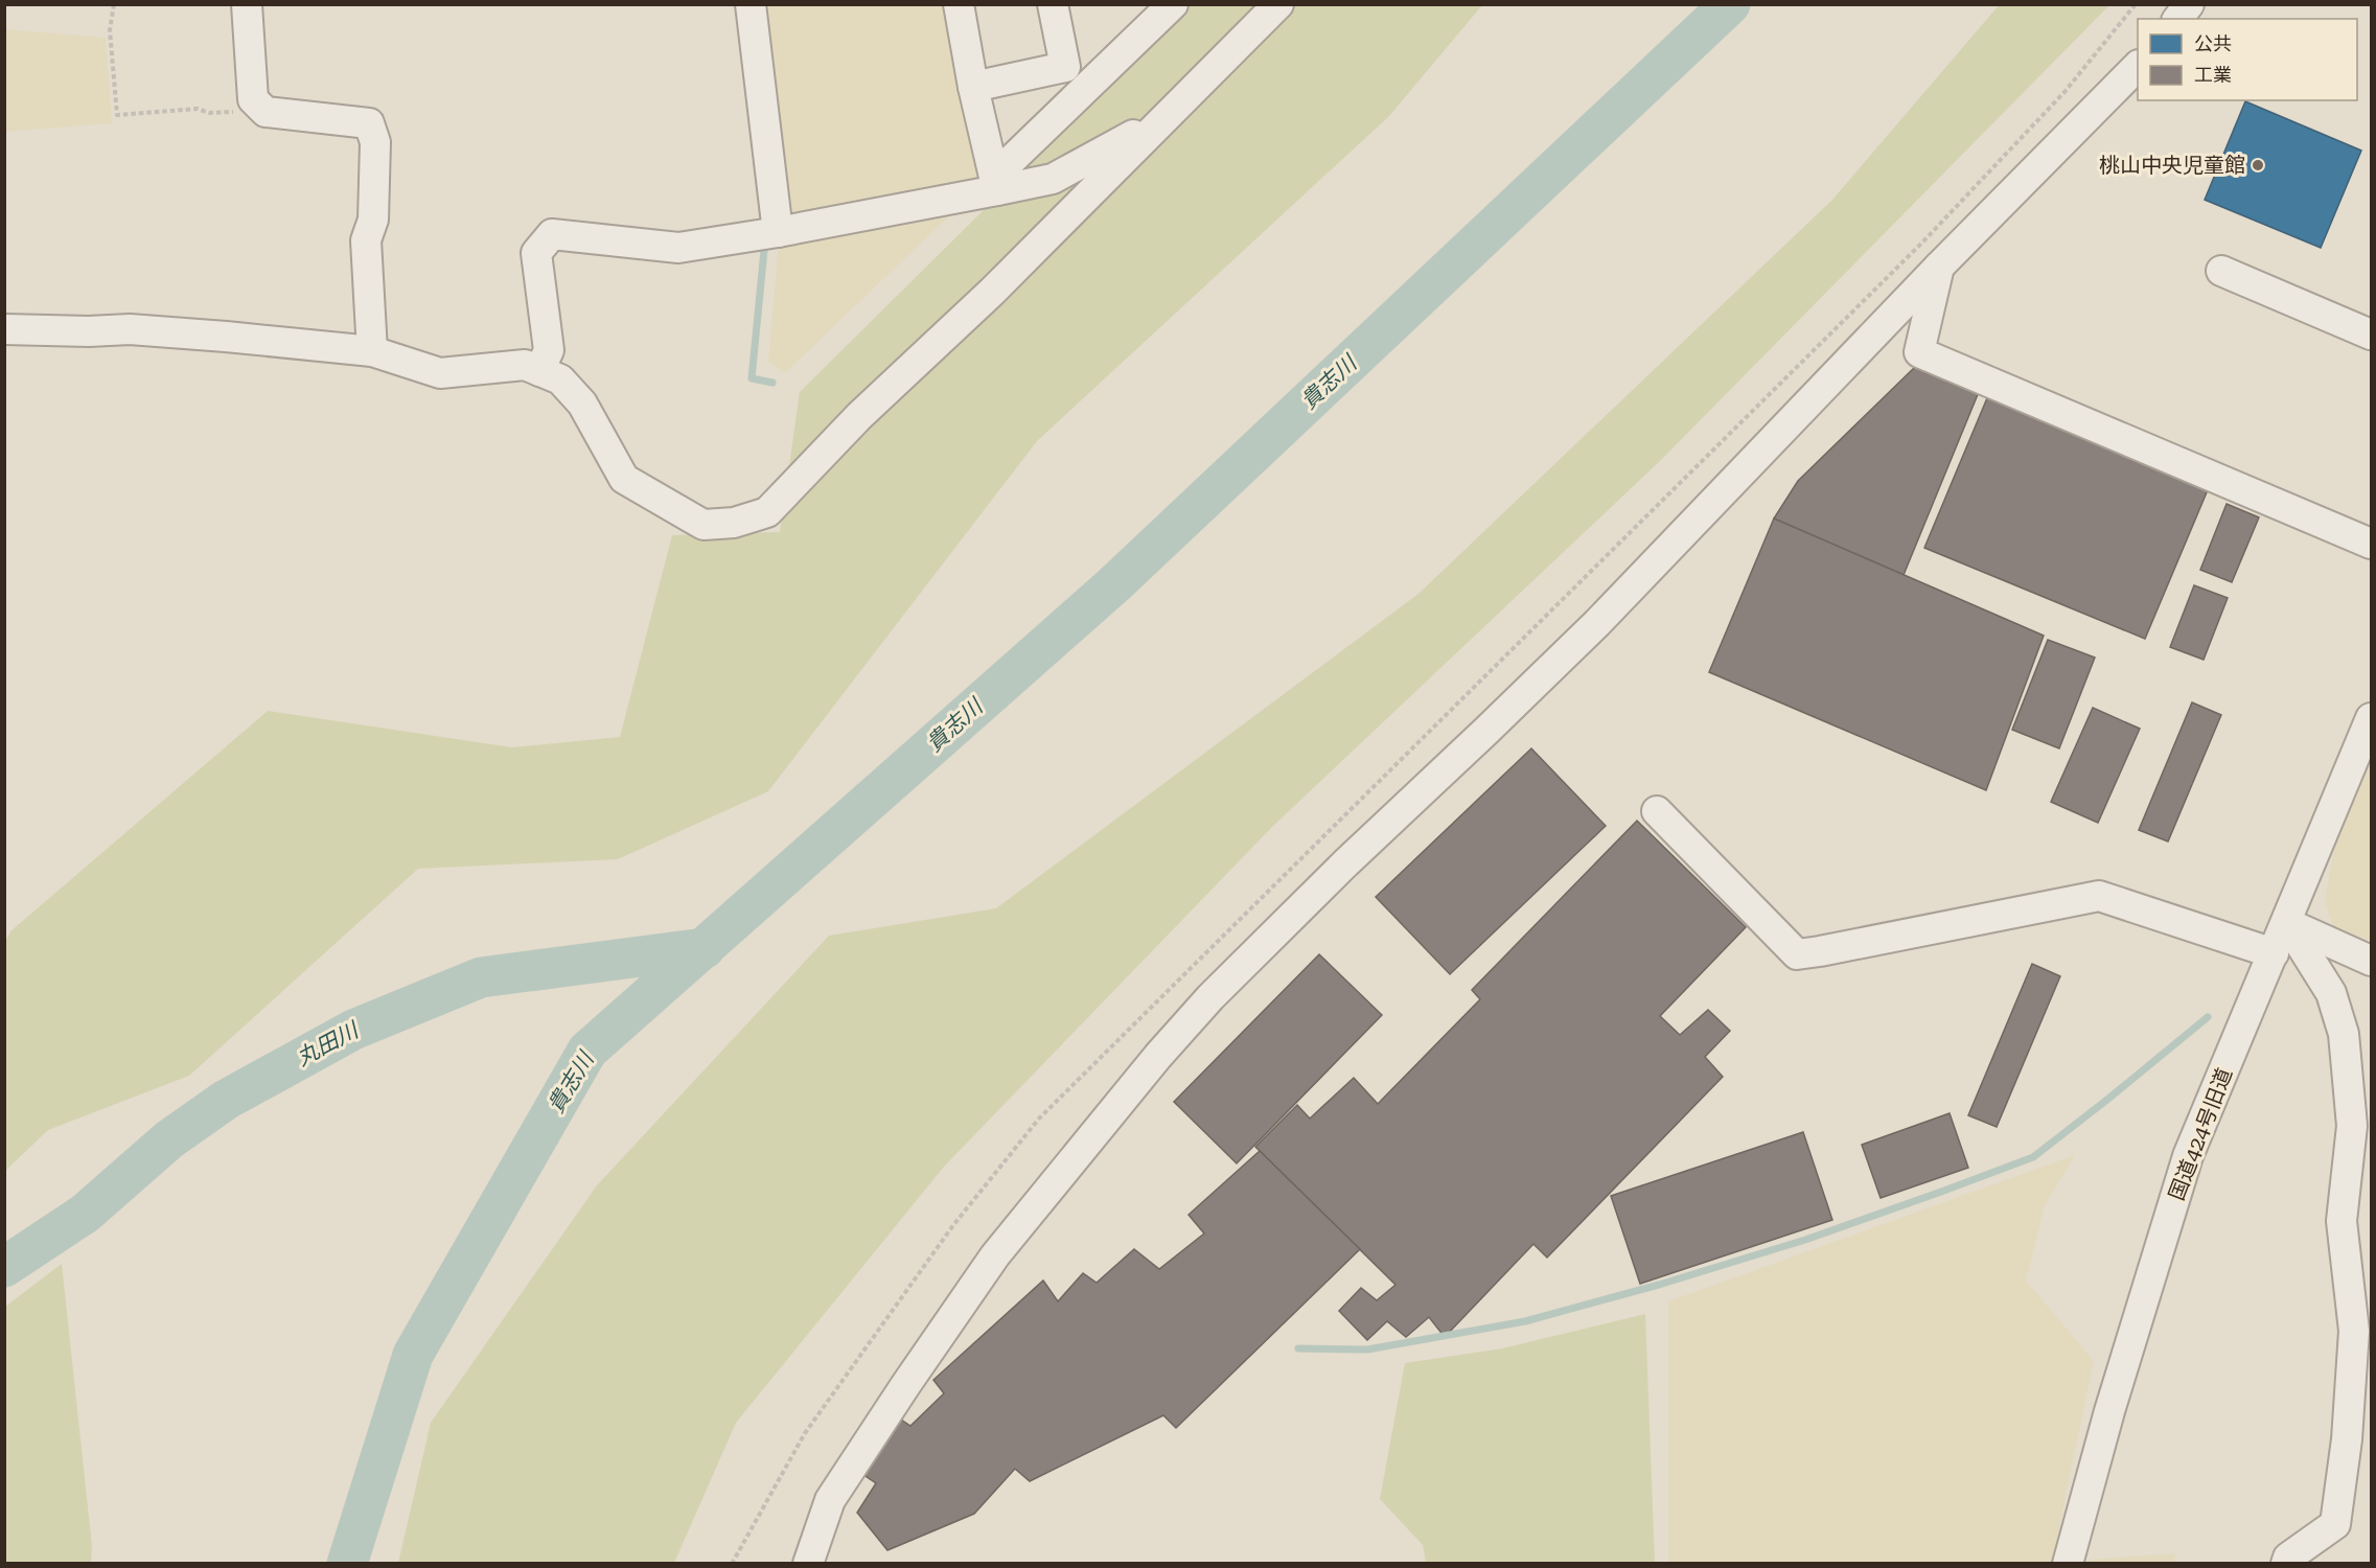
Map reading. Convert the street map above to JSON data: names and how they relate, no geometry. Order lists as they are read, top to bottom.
{
  "streets": {
    "street": ["国道424号旧道"]
  },
  "water": ["貴志川", "丸田川"],
  "places": ["桃山中央児童館"],
  "legend": ["公共", "工業"]
}
